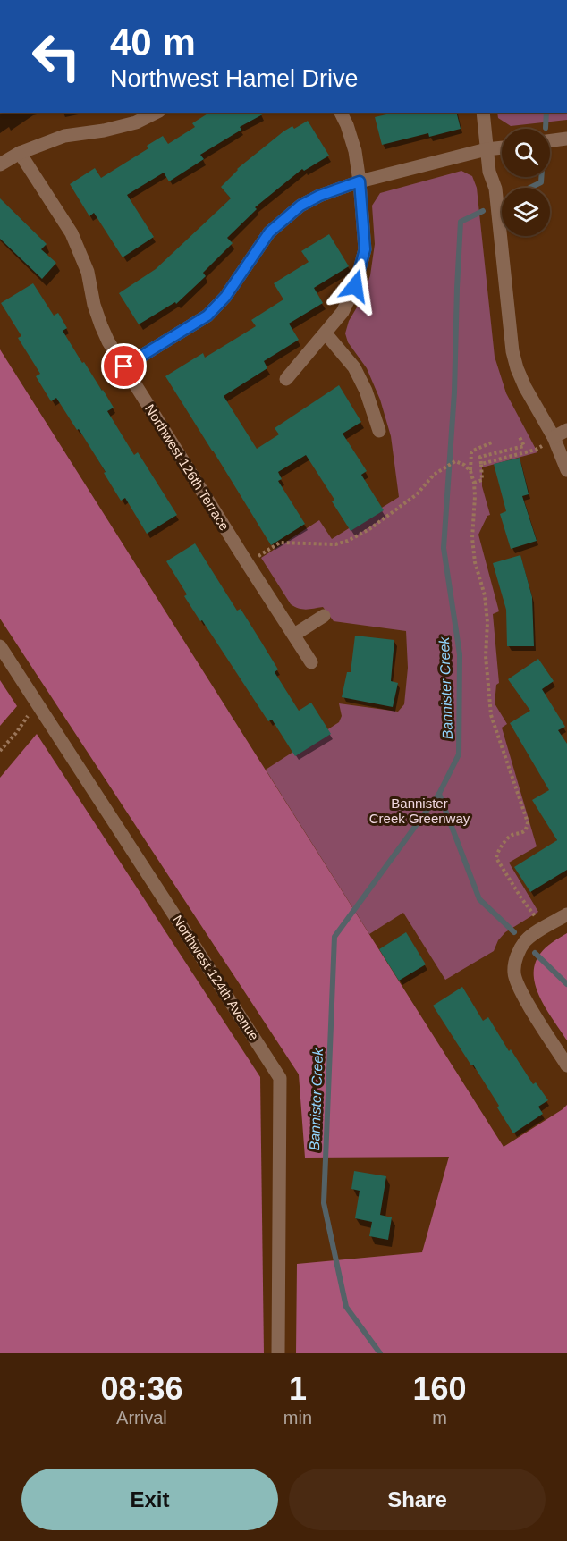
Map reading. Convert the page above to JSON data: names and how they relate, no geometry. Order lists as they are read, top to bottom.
{
  "streets": {
    "street": ["Northwest 126th Terrace", "Northwest 124th Avenue"]
  },
  "water": ["Bannister Creek"],
  "parks": ["Bannister Creek Greenway"],
  "page": {
    "turn": ["40 m", "Northwest Hamel Drive"],
    "eta": [
      "08:36",
      "Arrival",
      "1",
      "min",
      "160",
      "m"
    ],
    "buttons": ["Exit", "Share"]
  }
}
